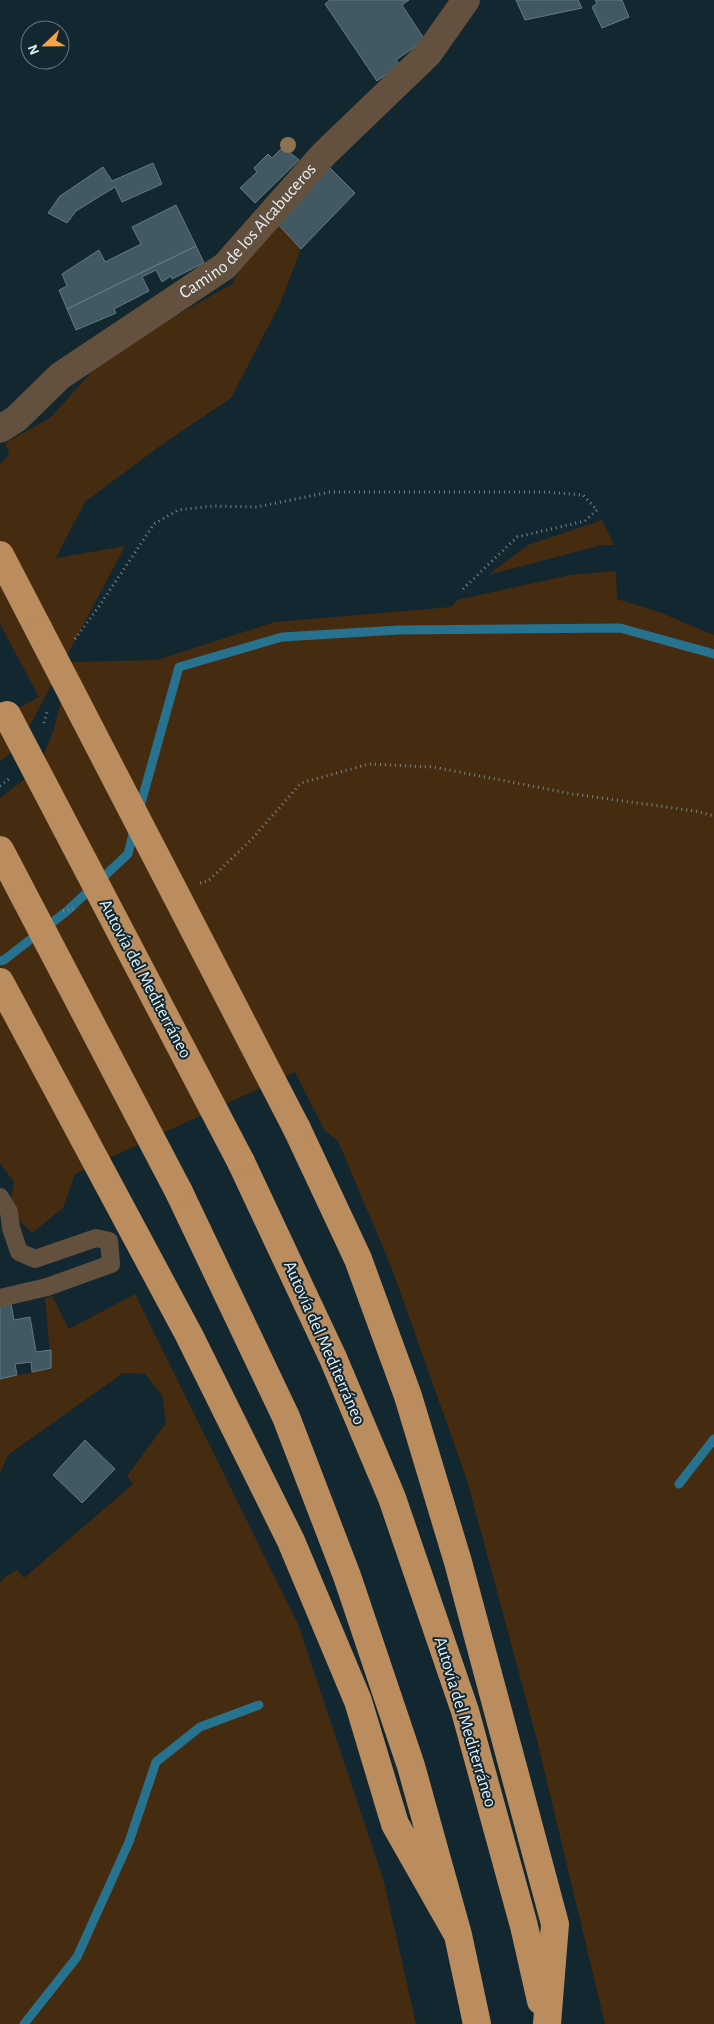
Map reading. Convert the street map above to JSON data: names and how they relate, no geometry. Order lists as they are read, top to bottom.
{
  "streets": {
    "highway": ["Autovía del Mediterráneo"],
    "street": ["Camino de los Alcabuceros"]
  },
  "north": "left"
}
